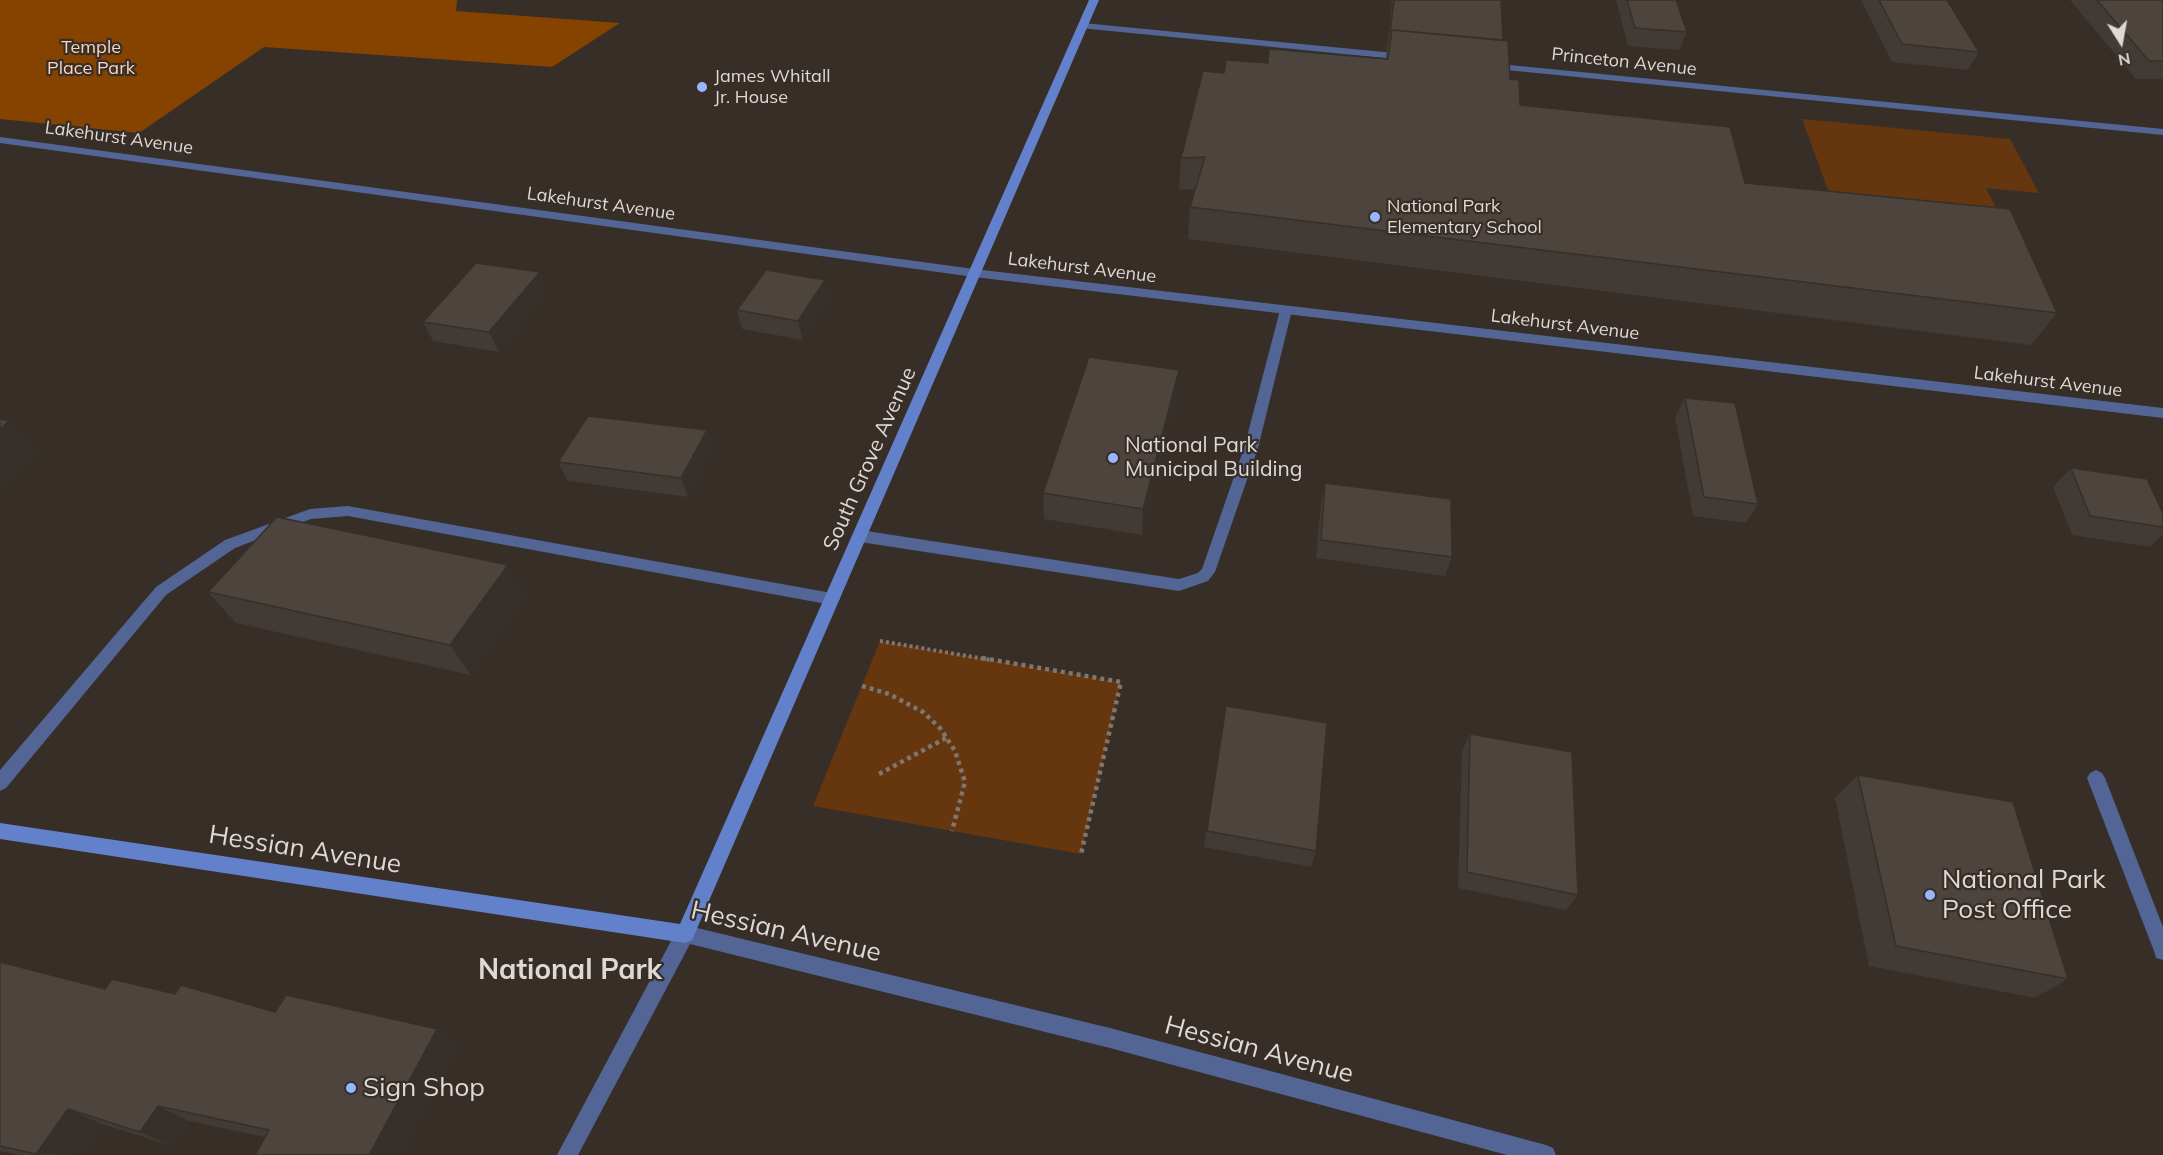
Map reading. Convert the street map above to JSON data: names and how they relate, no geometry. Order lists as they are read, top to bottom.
{
  "streets": {
    "main road": ["South Grove Avenue", "Hessian Avenue"],
    "street": ["Princeton Avenue", "Lakehurst Avenue"]
  },
  "crossings": [
    ["Lakehurst Avenue", "South Grove Avenue"],
    ["South Grove Avenue", "Hessian Avenue"]
  ],
  "districts": ["National Park"],
  "parks": ["Temple Place Park"],
  "places": [
    "James Whitall Jr. House",
    "National Park Elementary School",
    "National Park Municipal Building",
    "National Park Post Office",
    "Sign Shop"
  ],
  "north": "bottom"
}
